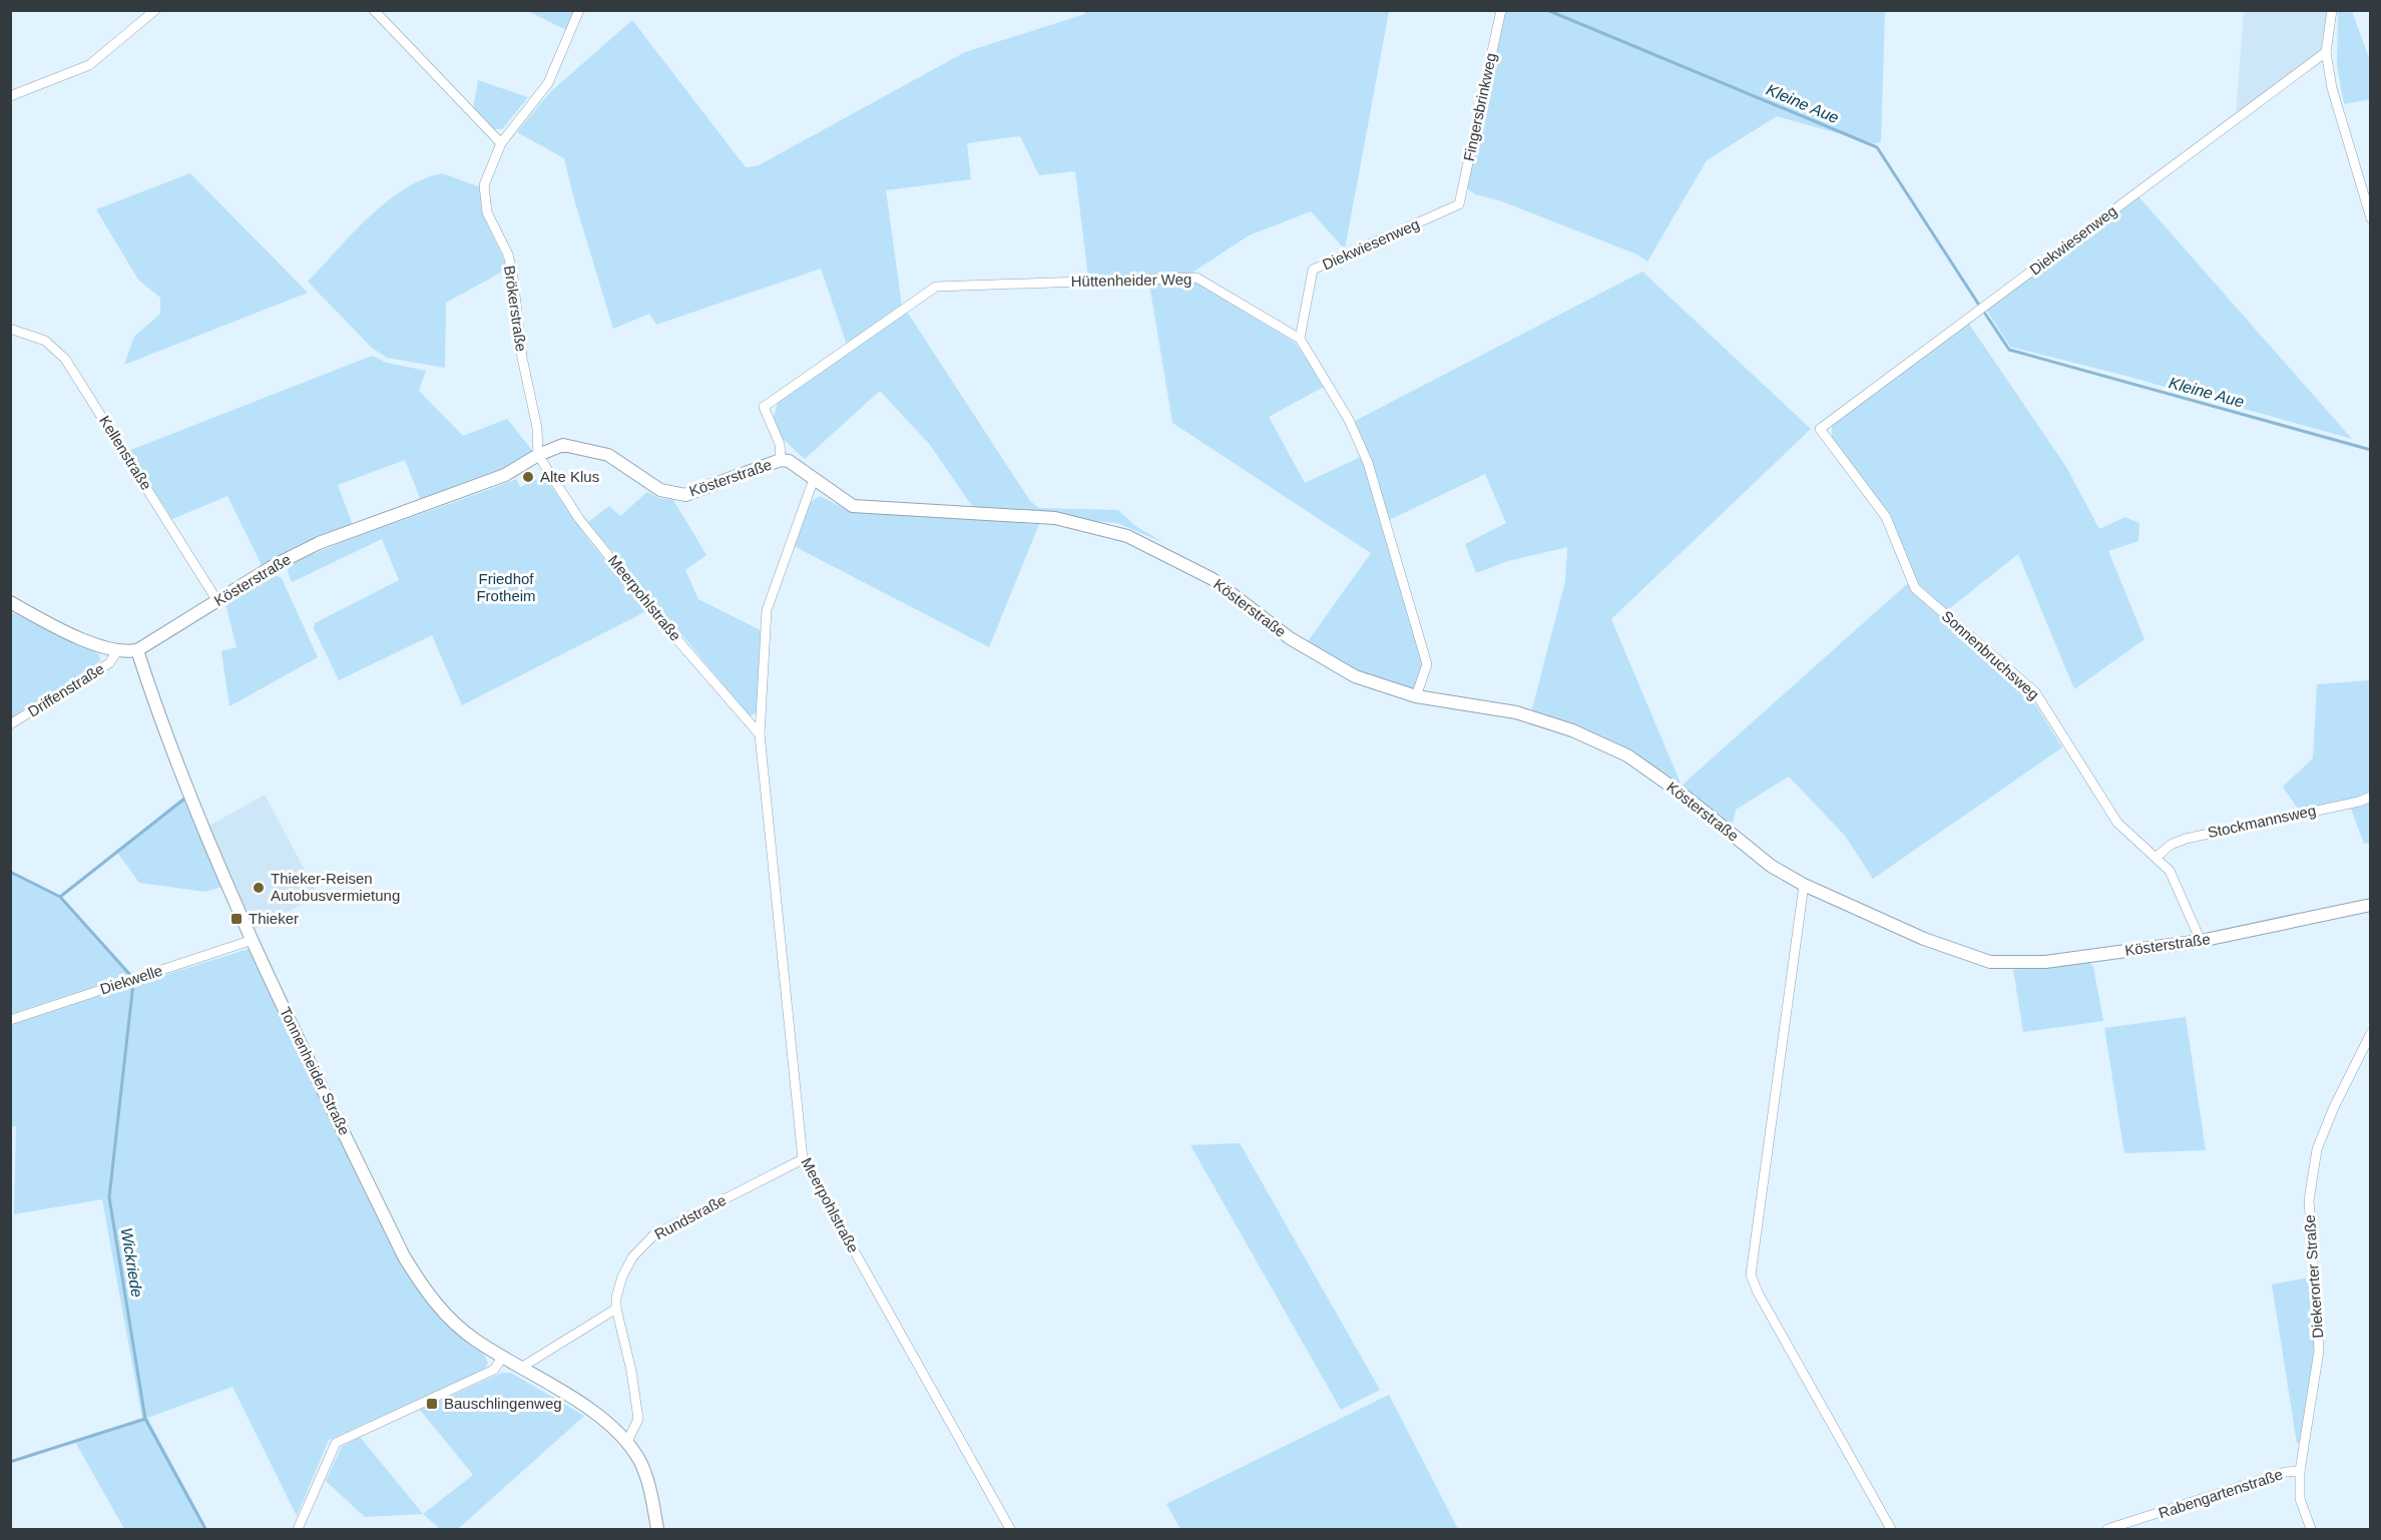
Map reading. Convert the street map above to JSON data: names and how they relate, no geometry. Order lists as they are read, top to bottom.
{
  "streets": {
    "main road": ["Kösterstraße", "Tonnenheider Straße"],
    "street": [
      "Fingersbrinkweg",
      "Diekwiesenweg",
      "Hüttenheider Weg",
      "Brökerstraße",
      "Kellenstraße",
      "Meerpohlstraße",
      "Sonnenbruchsweg",
      "Driffenstraße",
      "Stockmannsweg",
      "Diekwelle",
      "Rundstraße",
      "Diekerorter Straße",
      "Rabengartenstraße"
    ]
  },
  "crossings": [
    ["Fingersbrinkweg", "Diekwiesenweg"],
    ["Diekwiesenweg", "Hüttenheider Weg"],
    ["Diekwiesenweg", "Sonnenbruchsweg"],
    ["Hüttenheider Weg", "Kösterstraße"],
    ["Brökerstraße", "Kösterstraße"],
    ["Brökerstraße", "Meerpohlstraße"],
    ["Kellenstraße", "Kösterstraße"],
    ["Kösterstraße", "Meerpohlstraße"],
    ["Kösterstraße", "Sonnenbruchsweg"],
    ["Kösterstraße", "Tonnenheider Straße"],
    ["Meerpohlstraße", "Rundstraße"],
    ["Sonnenbruchsweg", "Stockmannsweg"],
    ["Diekwelle", "Tonnenheider Straße"],
    ["Tonnenheider Straße", "Rundstraße"],
    ["Diekerorter Straße", "Rabengartenstraße"]
  ],
  "water": ["Kleine Aue", "Wickriede"],
  "parks": ["Friedhof Frotheim"],
  "places": {
    "other": ["Alte Klus", "Thieker-Reisen Autobusvermietung"],
    "transit": ["Thieker", "Bauschlingenweg"]
  }
}
